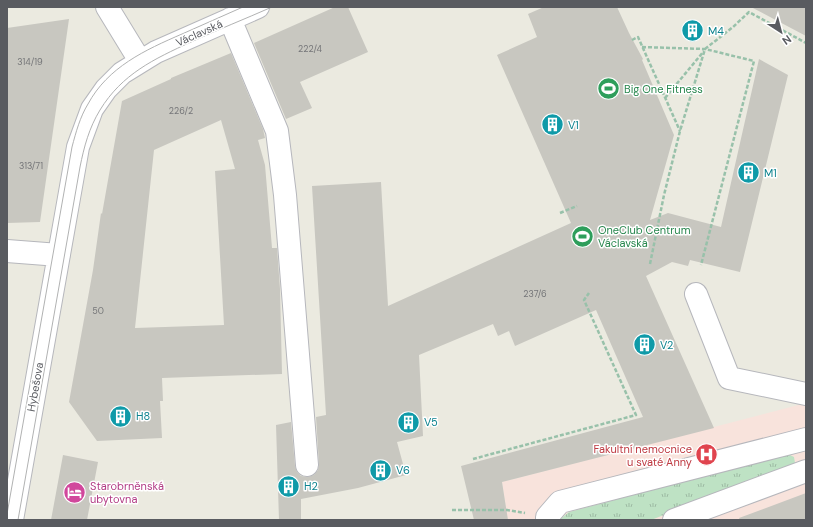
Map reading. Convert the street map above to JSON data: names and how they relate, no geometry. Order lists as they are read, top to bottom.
{
  "streets": {
    "street": ["Václavská", "Hybešova"]
  },
  "crossings": [
    ["Václavská", "Hybešova"]
  ],
  "places": {
    "building": [
      "M4",
      "V1",
      "M1",
      "V2",
      "H8",
      "V5",
      "V6",
      "H2"
    ],
    "sports": ["Big One Fitness", "OneClub Centrum Václavská"],
    "hospital": ["Fakultní nemocnice u svaté Anny"],
    "hotel": ["Starobrněnská ubytovna"]
  },
  "house_numbers": [
    "222/4",
    "314/19",
    "226/2",
    "313/71",
    "237/6",
    "50"
  ],
  "north": "bottom right"
}
